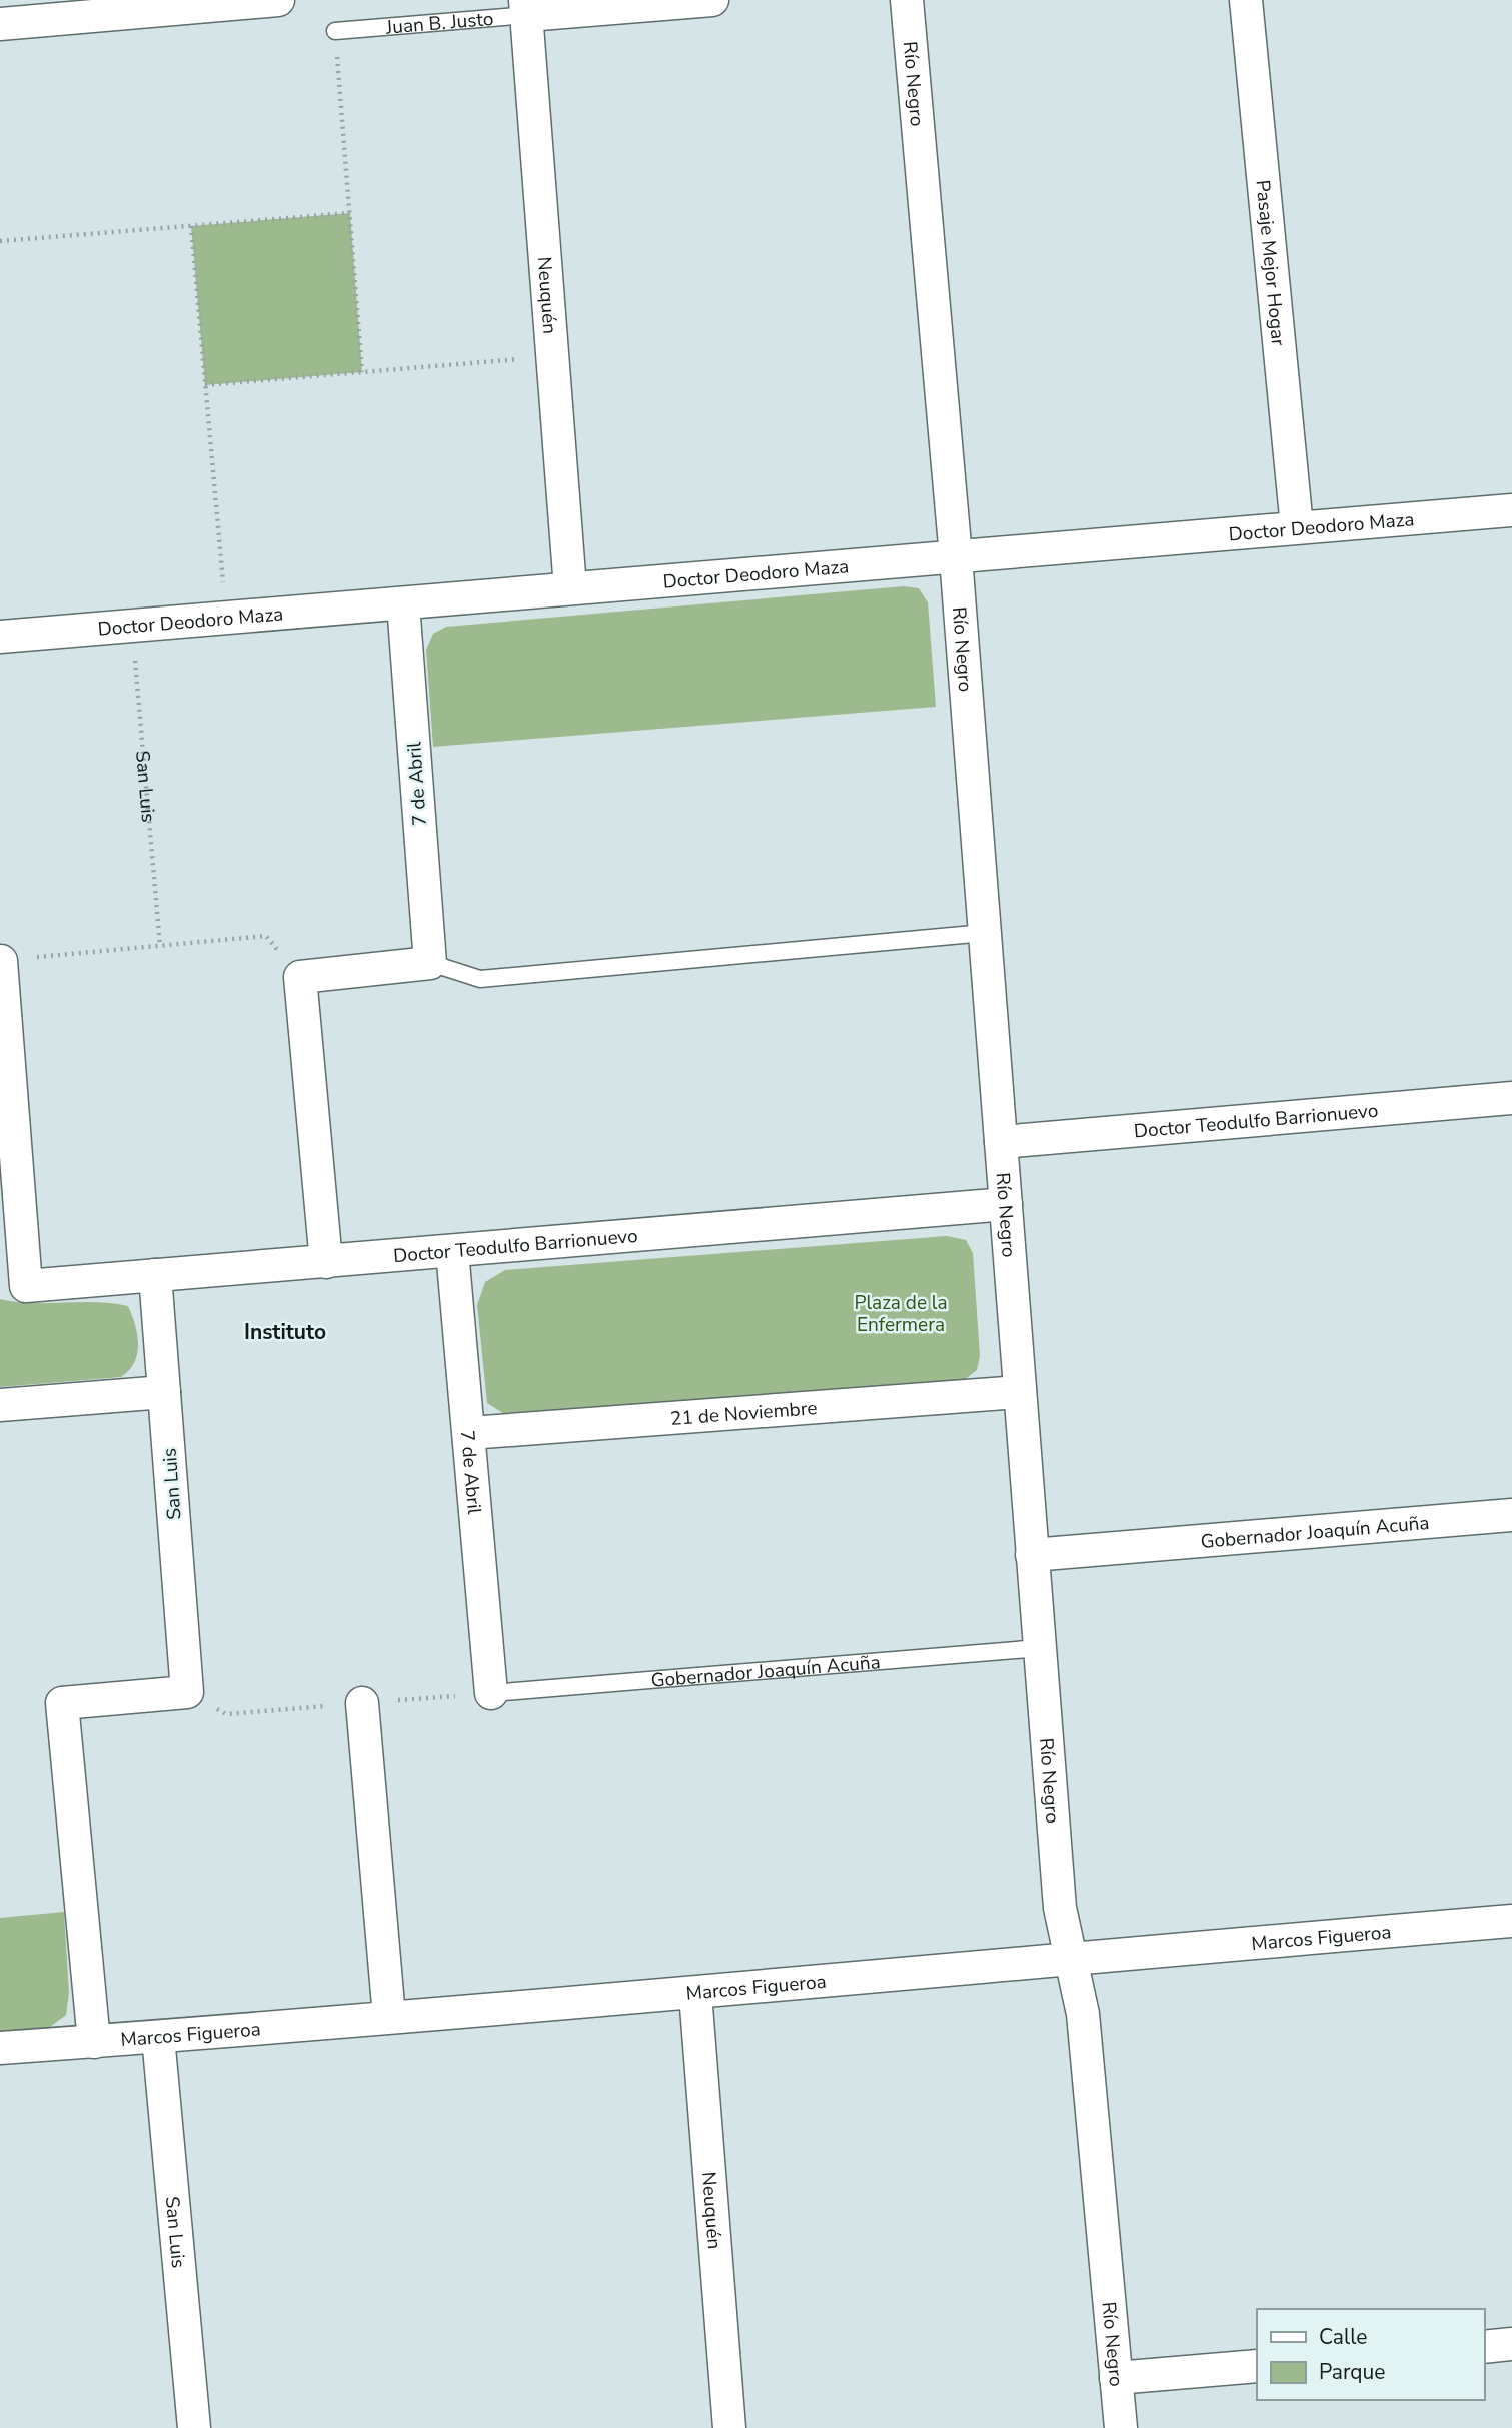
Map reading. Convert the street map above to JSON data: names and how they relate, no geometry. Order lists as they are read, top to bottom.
{
  "streets": {
    "street": [
      "Juan B. Justo",
      "Río Negro",
      "Pasaje Mejor Hogar",
      "Neuquén",
      "Doctor Deodoro Maza",
      "7 de Abril",
      "San Luis",
      "Doctor Teodulfo Barrionuevo",
      "21 de Noviembre",
      "Gobernador Joaquín Acuña",
      "Marcos Figueroa"
    ]
  },
  "crossings": [
    ["Juan B. Justo", "Neuquén"],
    ["Río Negro", "Doctor Deodoro Maza"],
    ["Río Negro", "Doctor Teodulfo Barrionuevo"],
    ["Río Negro", "21 de Noviembre"],
    ["Río Negro", "Gobernador Joaquín Acuña"],
    ["Río Negro", "Marcos Figueroa"],
    ["Pasaje Mejor Hogar", "Doctor Deodoro Maza"],
    ["Neuquén", "Doctor Deodoro Maza"],
    ["Neuquén", "Marcos Figueroa"],
    ["Doctor Deodoro Maza", "7 de Abril"],
    ["Doctor Deodoro Maza", "San Luis"],
    ["7 de Abril", "Doctor Teodulfo Barrionuevo"],
    ["7 de Abril", "21 de Noviembre"],
    ["7 de Abril", "Gobernador Joaquín Acuña"],
    ["San Luis", "Doctor Teodulfo Barrionuevo"],
    ["San Luis", "Marcos Figueroa"]
  ],
  "districts": ["Instituto"],
  "parks": ["Plaza de la Enfermera"],
  "legend": ["Calle", "Parque"]
}
